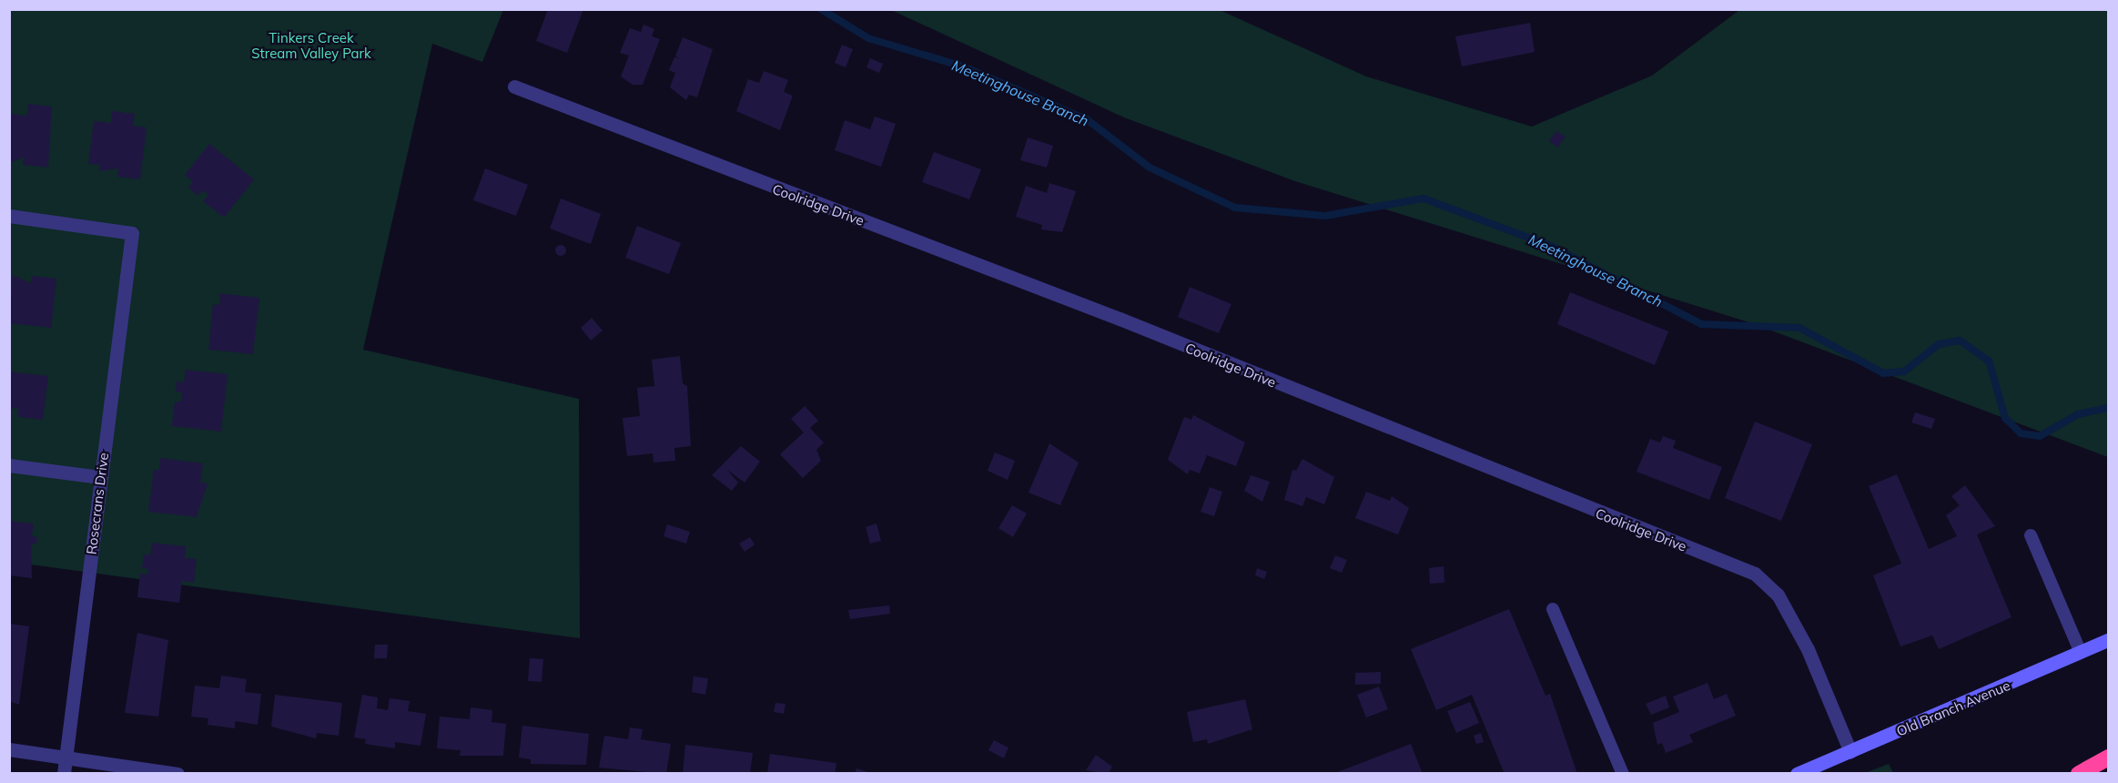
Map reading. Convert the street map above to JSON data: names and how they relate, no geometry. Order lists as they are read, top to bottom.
{
  "streets": {
    "main road": ["Old Branch Avenue"],
    "street": ["Coolridge Drive", "Rosecrans Drive"]
  },
  "crossings": [
    ["Coolridge Drive", "Old Branch Avenue"]
  ],
  "water": ["Meetinghouse Branch"],
  "parks": ["Tinkers Creek Stream Valley Park"]
}
